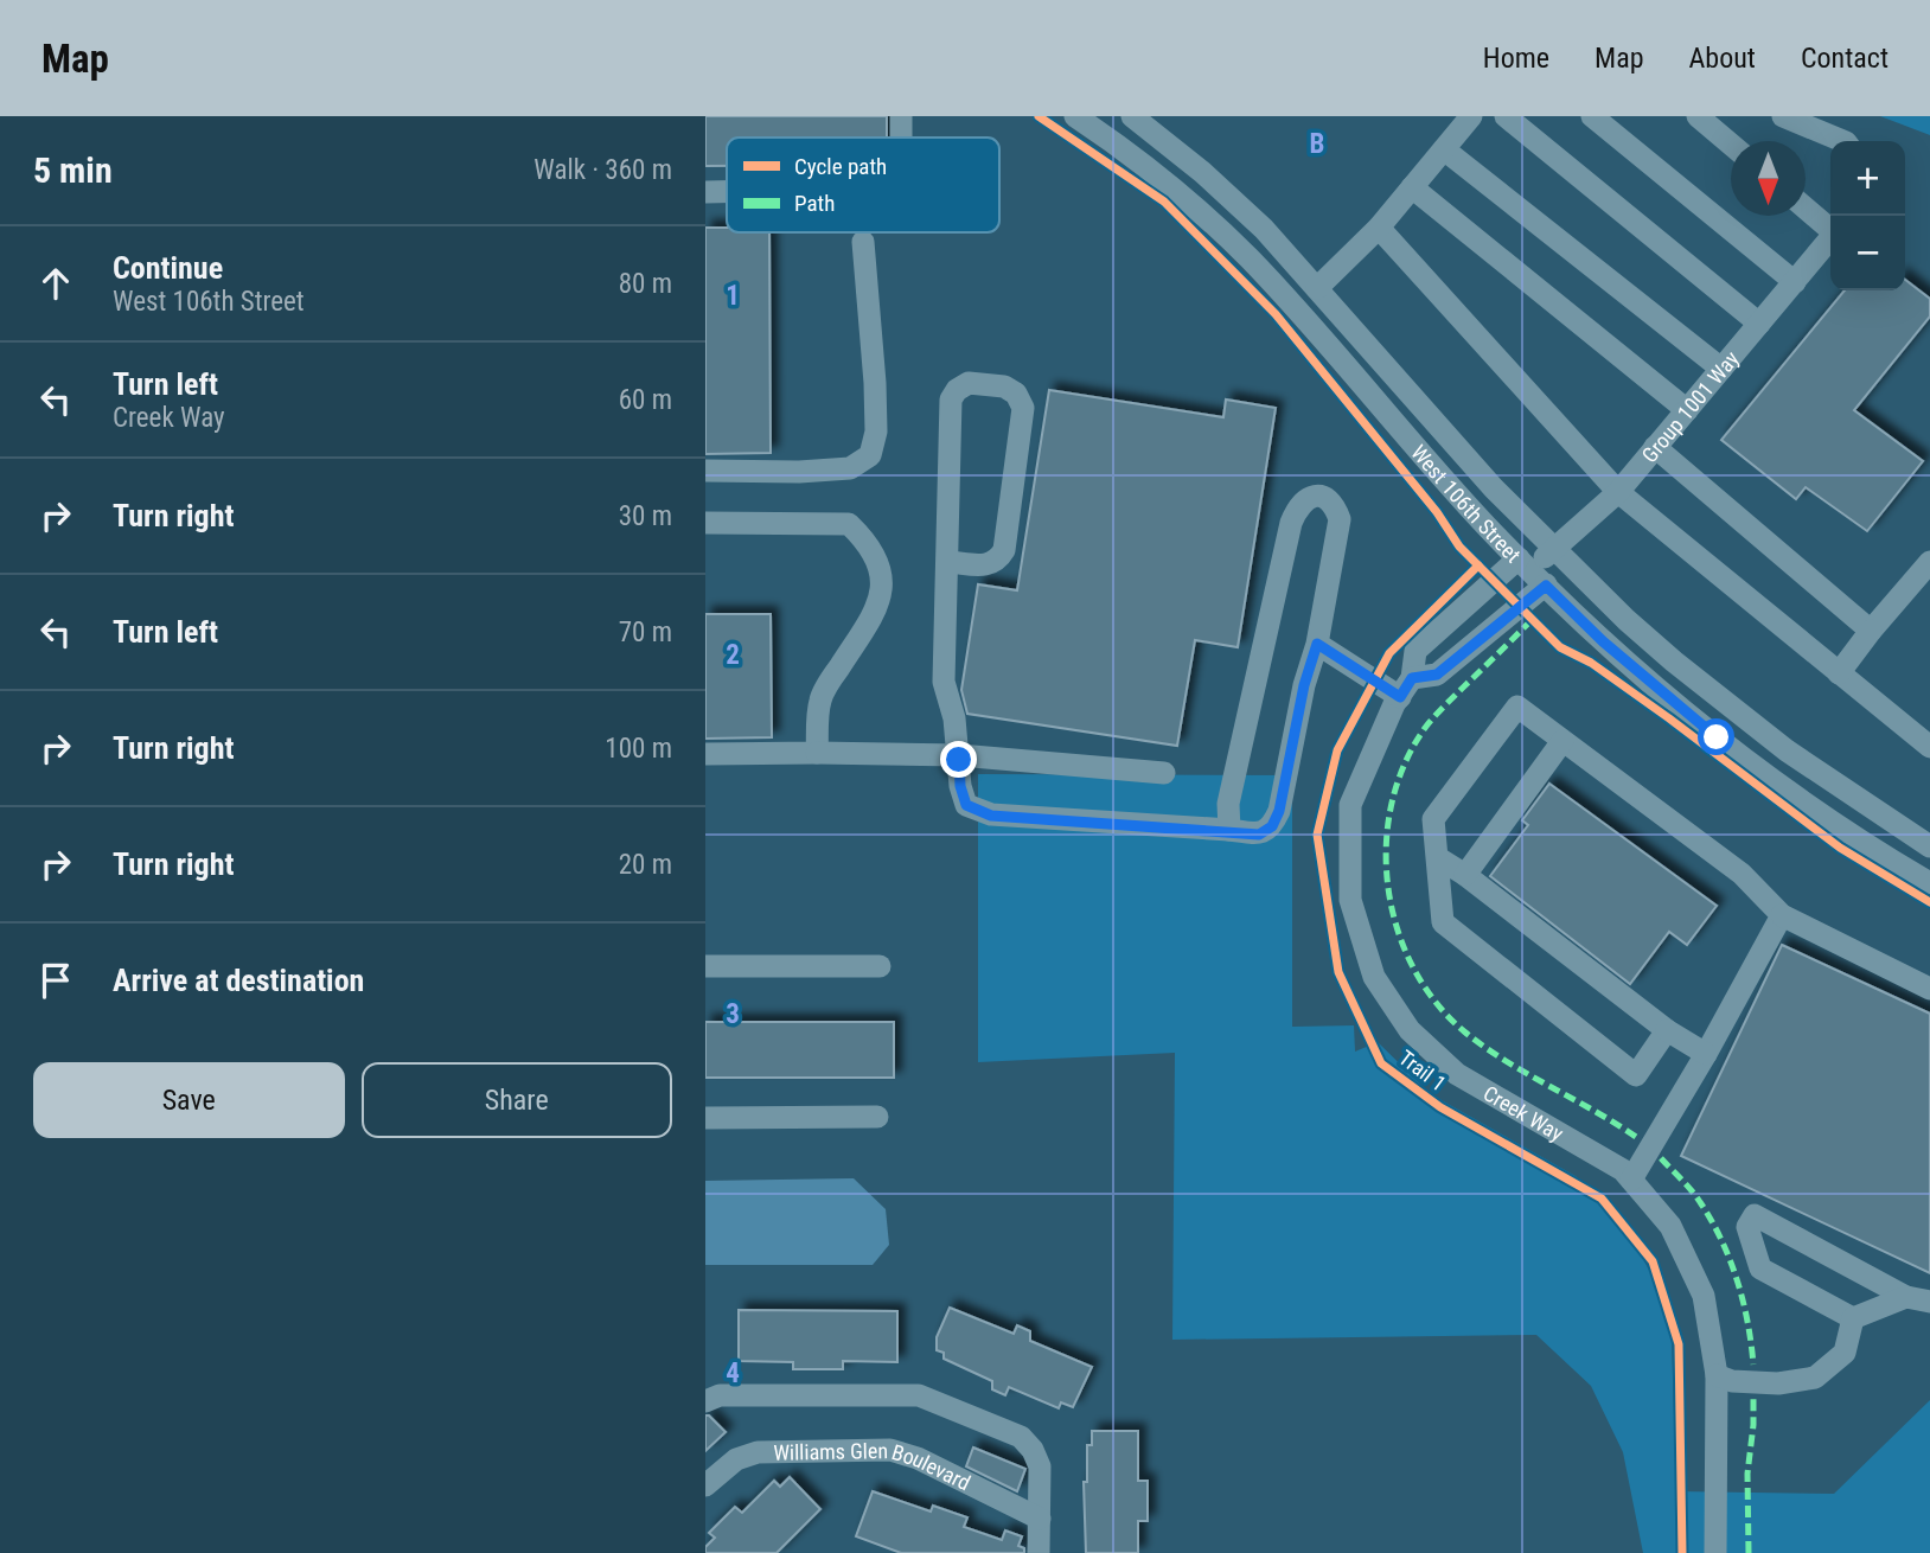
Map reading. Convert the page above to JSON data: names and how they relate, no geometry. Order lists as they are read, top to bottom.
{
  "streets": {
    "street": [
      "Group 1001 Way",
      "West 106th Street",
      "Creek Way",
      "Williams Glen Boulevard"
    ],
    "cycle path": ["Trail 1"]
  },
  "crossings": [
    ["Group 1001 Way", "West 106th Street"],
    ["Group 1001 Way", "Creek Way"],
    ["West 106th Street", "Creek Way"]
  ],
  "legend": ["Cycle path", "Path"],
  "north": "bottom",
  "page": {
    "header": "Map",
    "nav": [
      "Home",
      "Map",
      "About",
      "Contact"
    ],
    "heading": ["5 min", "Walk · 360 m"],
    "map_buttons": ["+", "−"],
    "list": [
      ["Continue", "West 106th Street", "80 m"],
      ["Turn left", "Creek Way", "60 m"],
      ["Turn right", "30 m"],
      ["Turn left", "70 m"],
      ["Turn right", "100 m"],
      ["Turn right", "20 m"],
      "Arrive at destination"
    ],
    "buttons": ["Save", "Share"]
  },
  "grid": {
    "columns": ["B"],
    "rows": [
      "1",
      "2",
      "3",
      "4"
    ]
  }
}
